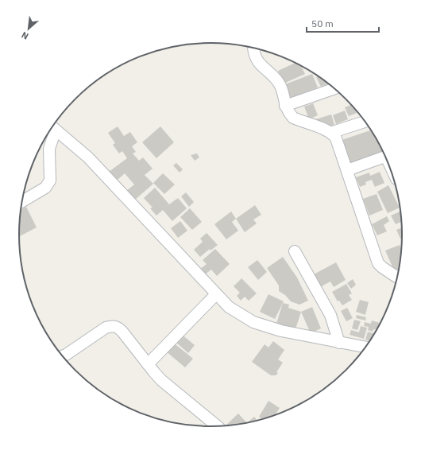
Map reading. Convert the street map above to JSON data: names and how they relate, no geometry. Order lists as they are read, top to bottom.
{
  "scale_bar": "50 m",
  "north": "bottom left"
}
